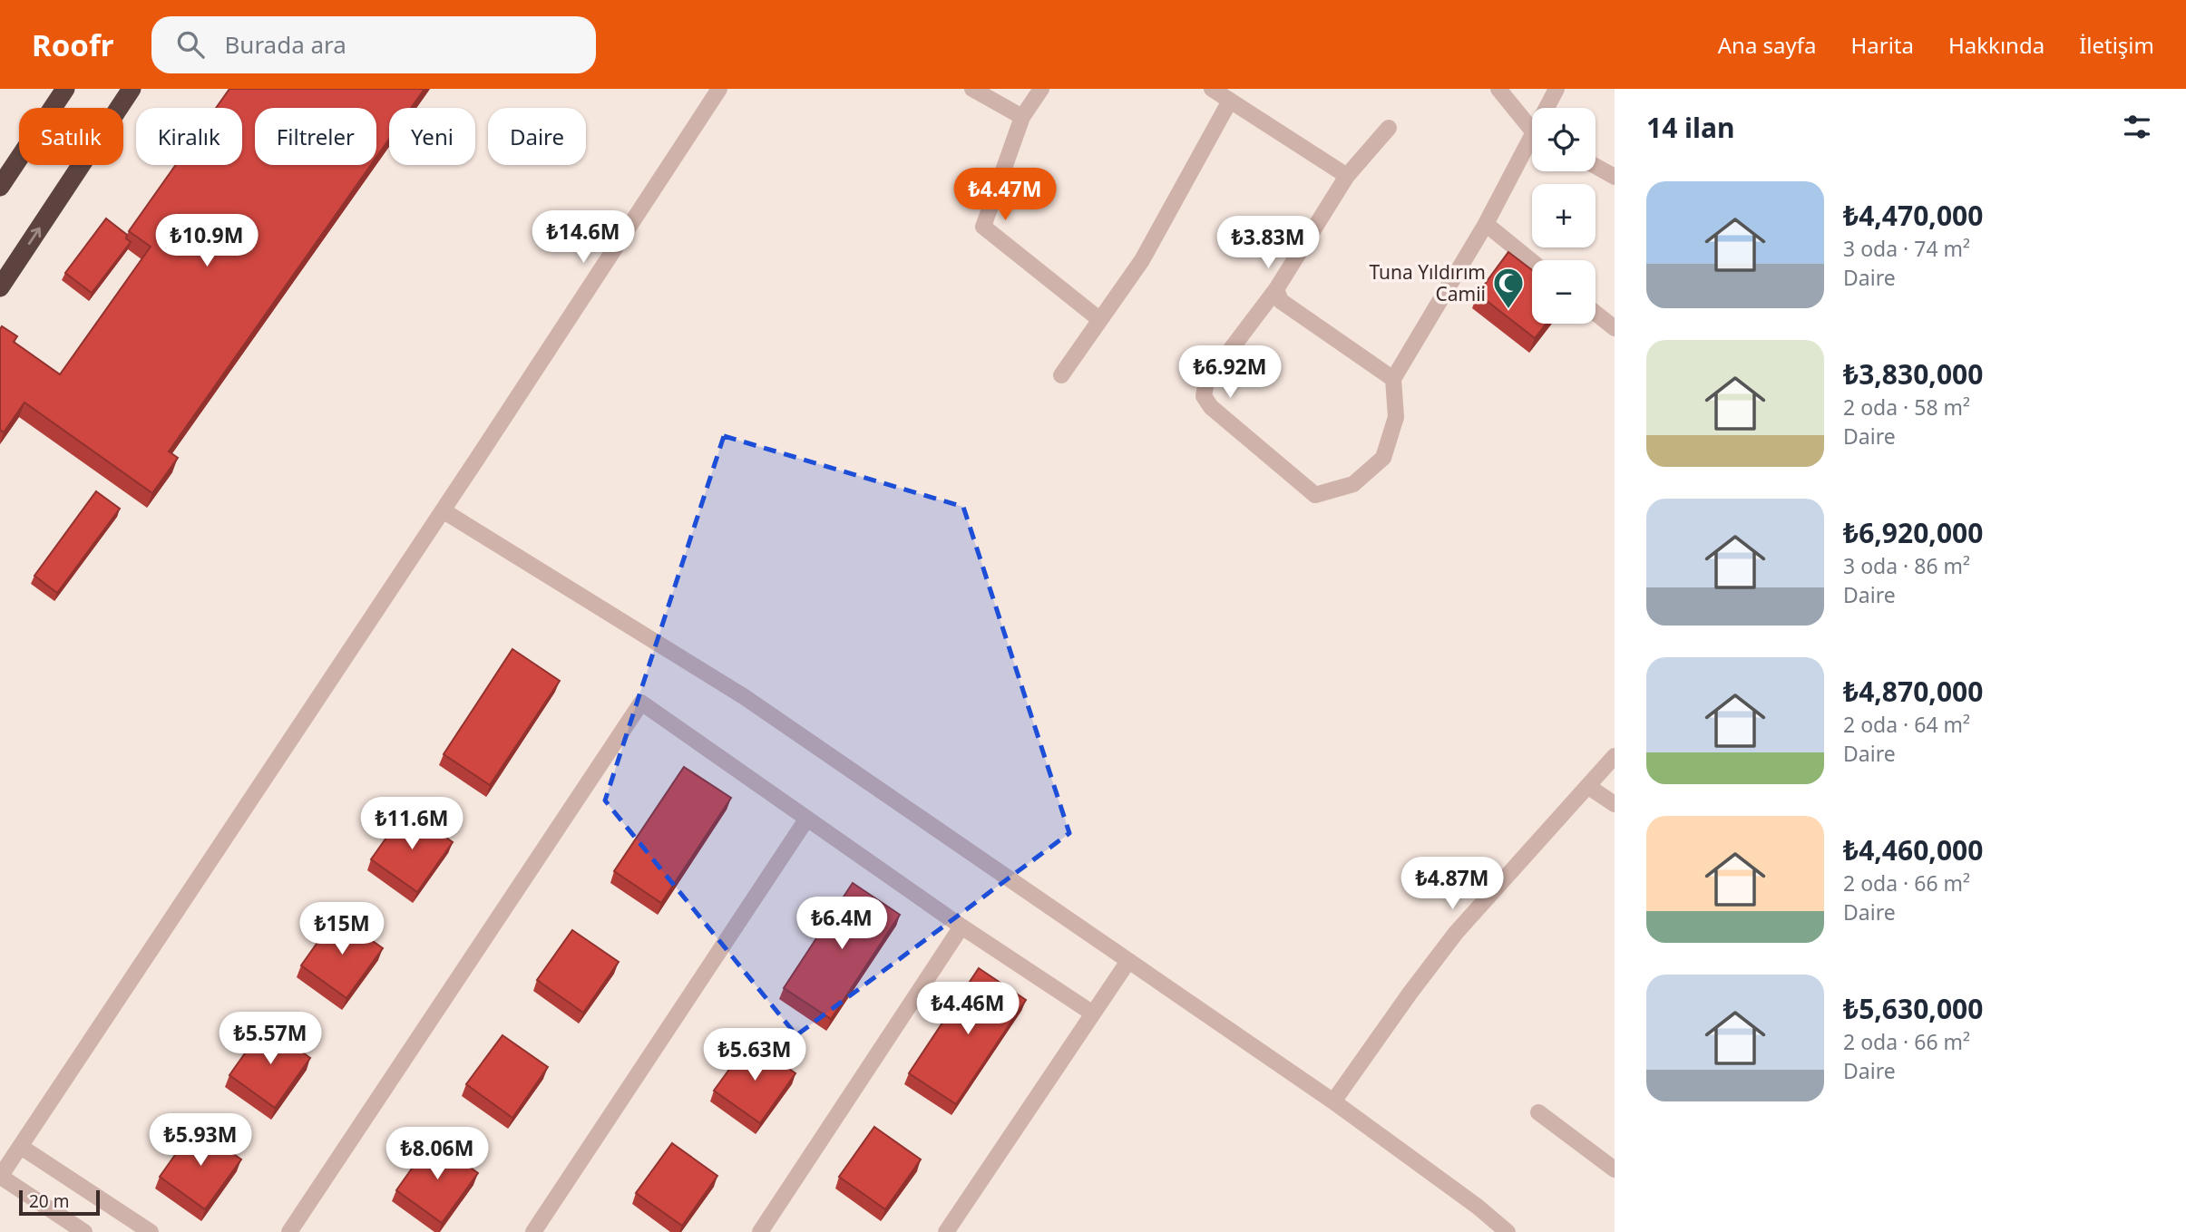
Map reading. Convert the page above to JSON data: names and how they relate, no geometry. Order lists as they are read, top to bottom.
{
  "places": {
    "mosque": ["Tuna Yıldırım Camii"]
  },
  "scale_bar": "20 m",
  "page": {
    "header": "Roofr",
    "search": "Burada ara",
    "nav": [
      "Ana sayfa",
      "Harita",
      "Hakkında",
      "İletişim"
    ],
    "heading": "14 ilan",
    "map_buttons": ["+", "−"],
    "chip": [
      "Satılık",
      "Kiralık",
      "Filtreler",
      "Yeni",
      "Daire"
    ],
    "list": [
      {
        "name": "₺4,470,000",
        "note": "3 oda · 74 m² · Daire"
      },
      {
        "name": "₺3,830,000",
        "note": "2 oda · 58 m² · Daire"
      },
      {
        "name": "₺6,920,000",
        "note": "3 oda · 86 m² · Daire"
      },
      {
        "name": "₺4,870,000",
        "note": "2 oda · 64 m² · Daire"
      },
      {
        "name": "₺4,460,000",
        "note": "2 oda · 66 m² · Daire"
      },
      {
        "name": "₺5,630,000",
        "note": "2 oda · 66 m² · Daire"
      }
    ],
    "price": [
      "₺4.47M",
      "₺14.6M",
      "₺10.9M",
      "₺3.83M",
      "₺6.92M",
      "₺11.6M",
      "₺4.87M",
      "₺6.4M",
      "₺15M",
      "₺4.46M",
      "₺5.57M",
      "₺5.63M",
      "₺5.93M",
      "₺8.06M"
    ],
    "scale": "20 m"
  }
}
